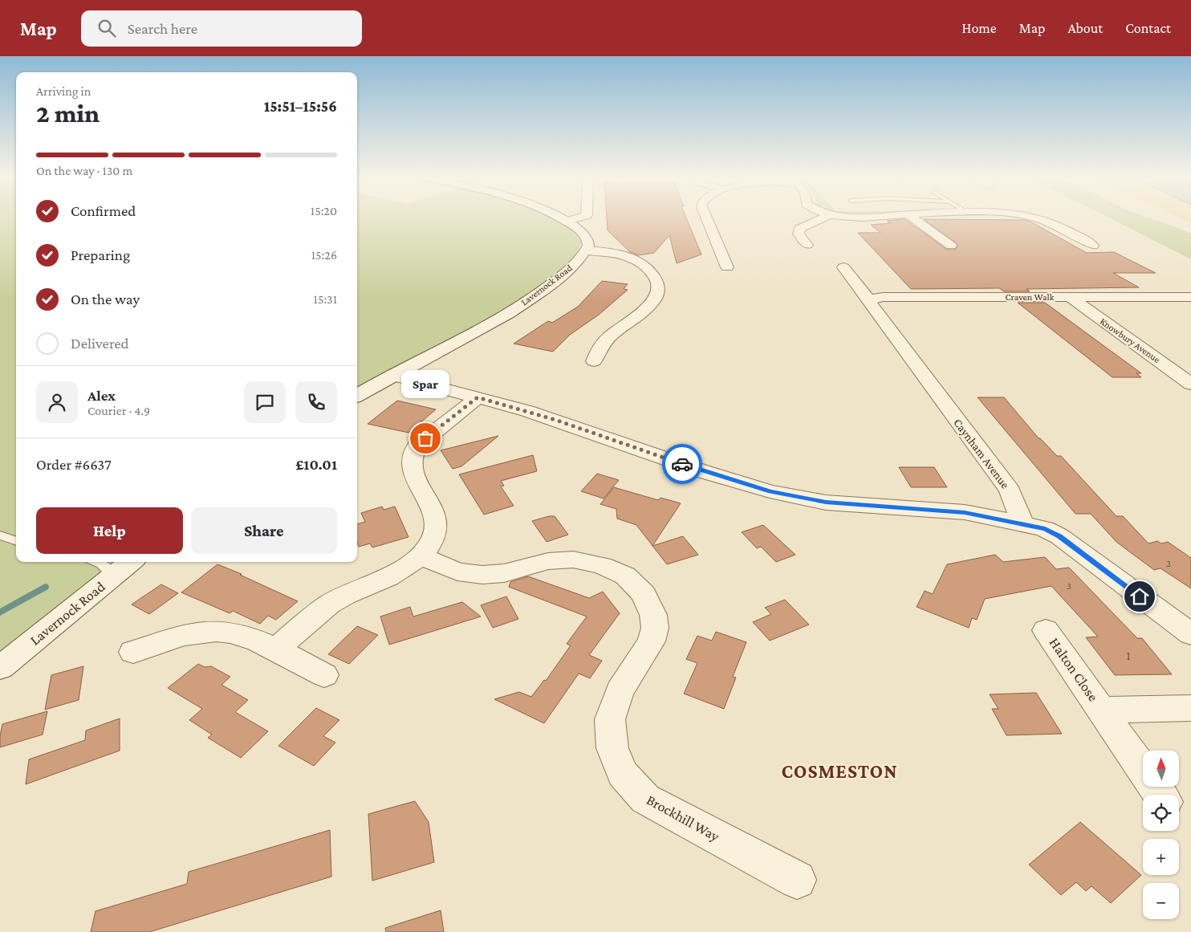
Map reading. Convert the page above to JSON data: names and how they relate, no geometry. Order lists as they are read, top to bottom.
{
  "streets": {
    "street": [
      "Lavernock Road",
      "Craven Walk",
      "Knowbury Avenue",
      "Caynham Avenue",
      "Halton Close",
      "Brockhill Way"
    ]
  },
  "crossings": [
    ["Craven Walk", "Knowbury Avenue"],
    ["Craven Walk", "Caynham Avenue"]
  ],
  "districts": ["COSMESTON"],
  "places": ["Spar"],
  "house_numbers": ["2", "3", "1"],
  "north": "top",
  "page": {
    "header": "Map",
    "search": "Search here",
    "nav": [
      "Home",
      "Map",
      "About",
      "Contact"
    ],
    "heading": ["2 min", "Arriving in", "15:51–15:56"],
    "panel": [
      "Alex",
      "Courier · 4.9",
      "Order #6637",
      "£10.01"
    ],
    "bar": "On the way · 130 m",
    "list": [
      ["Confirmed", "15:20"],
      ["Preparing", "15:26"],
      ["On the way", "15:31"],
      "Delivered"
    ],
    "bubble": "Spar",
    "buttons": ["Help", "Share"],
    "map_buttons": ["+", "−"]
  }
}
